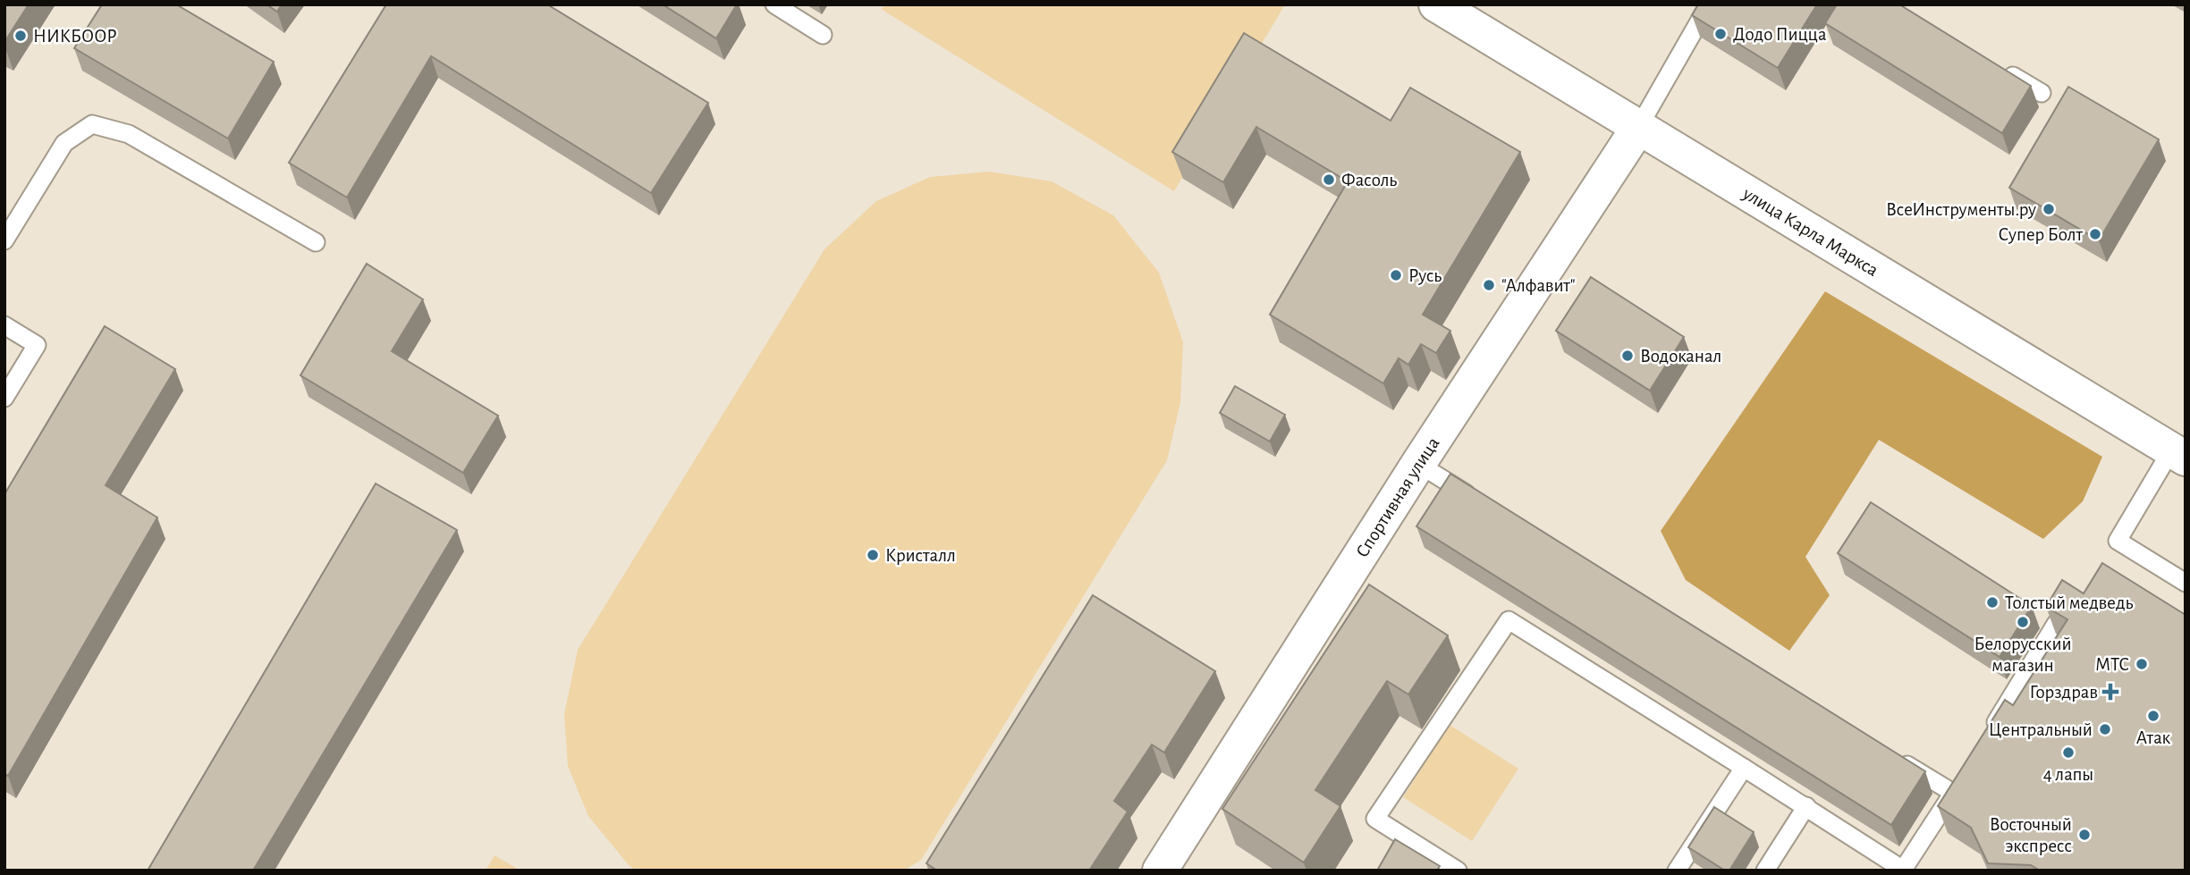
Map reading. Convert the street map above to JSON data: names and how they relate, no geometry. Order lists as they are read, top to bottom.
{
  "streets": {
    "street": ["улица Карла Маркса", "Спортивная улица"]
  },
  "crossings": [
    ["улица Карла Маркса", "Спортивная улица"]
  ],
  "places": {
    "other": [
      "Додо Пицца",
      "НИКБООР",
      "Фасоль",
      "ВсеИнструменты.ру",
      "Супер Болт",
      "Русь",
      "\"Алфавит\"",
      "Водоканал",
      "Кристалл",
      "Толстый медведь",
      "Белорусский магазин",
      "МТС",
      "Атак",
      "Центральный",
      "4 лапы",
      "Восточный экспресс"
    ],
    "health": ["Горздрав"]
  }
}
